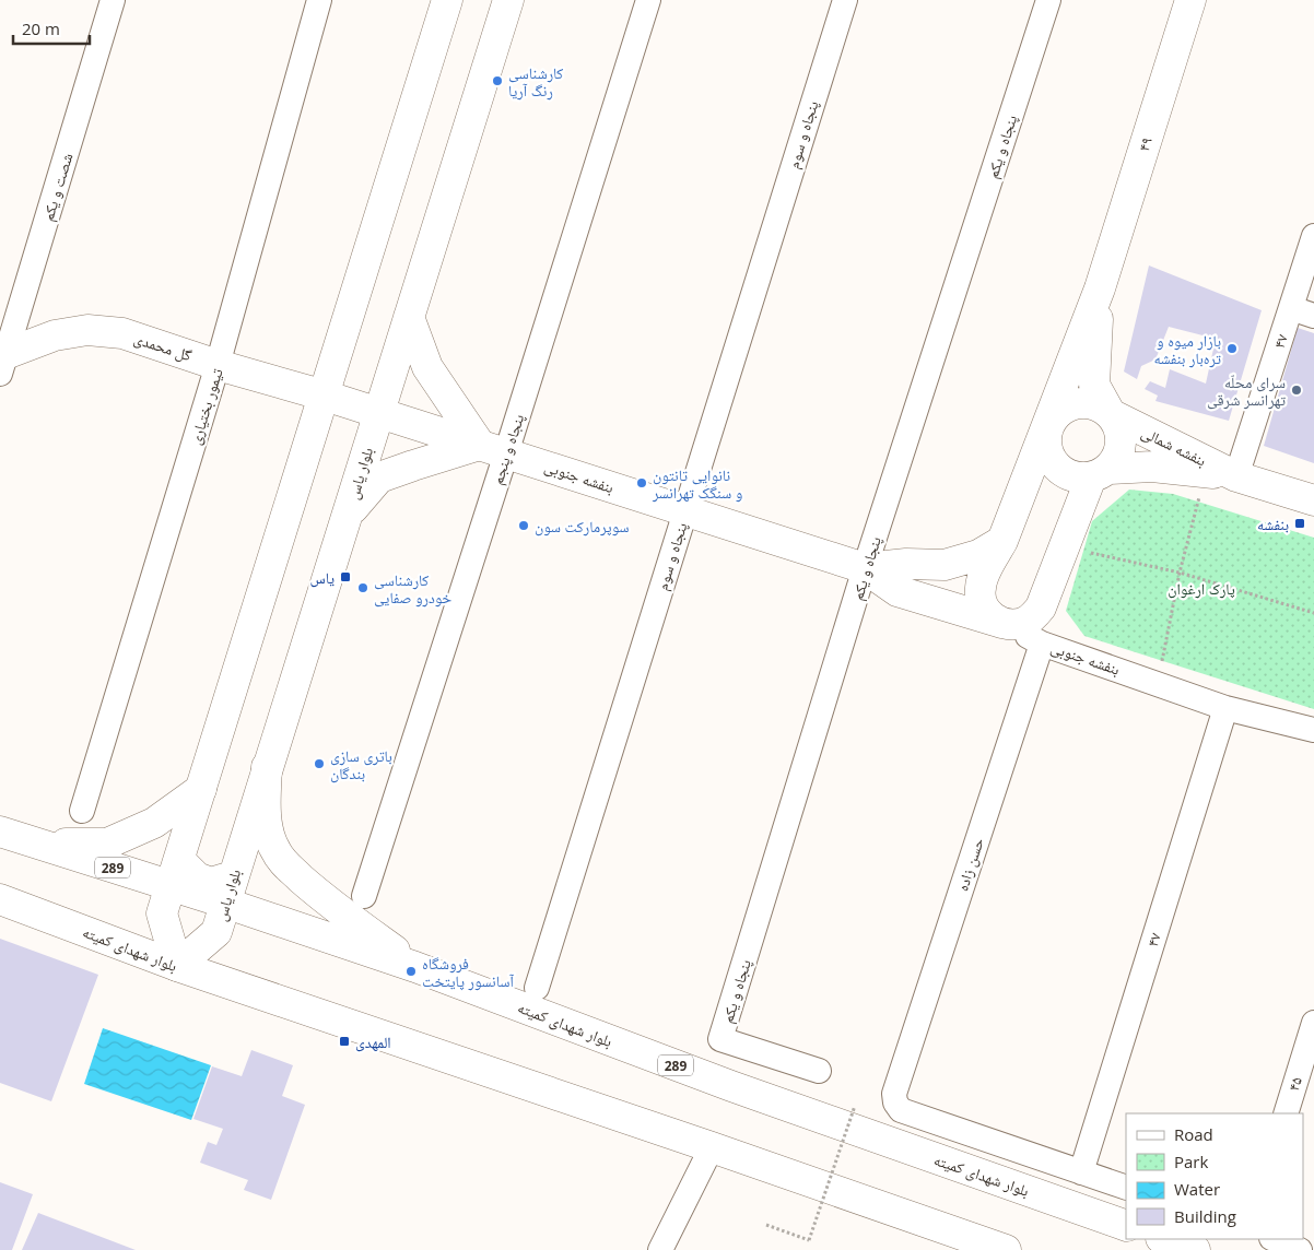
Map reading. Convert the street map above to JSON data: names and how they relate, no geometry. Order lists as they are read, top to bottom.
{
  "streets": {
    "main road": [
      "۴۹",
      "گل محمدی",
      "بنفشه شمالی",
      "بلوار یاس",
      "بنفشه جنوبی",
      "289",
      "بلوار شهدای کمیته"
    ],
    "street": [
      "پنجاه و سوم",
      "پنجاه و یکم",
      "شصت و یکم",
      "۴۷",
      "تیمور بختیاری",
      "پنجاه و پنجم",
      "حسن زاده",
      "۴۵"
    ]
  },
  "crossings": [
    ["پنجاه و سوم", "بنفشه جنوبی"],
    ["پنجاه و یکم", "بنفشه جنوبی"],
    ["شصت و یکم", "گل محمدی"],
    ["۴۷", "بنفشه شمالی"],
    ["۴۷", "بنفشه جنوبی"],
    ["۴۷", "حسن زاده"],
    ["گل محمدی", "تیمور بختیاری"],
    ["گل محمدی", "بنفشه جنوبی"],
    ["پنجاه و پنجم", "بنفشه جنوبی"],
    ["بلوار یاس", "بنفشه جنوبی"],
    ["بلوار یاس", "بلوار شهدای کمیته"],
    ["بنفشه جنوبی", "حسن زاده"]
  ],
  "parks": ["پارک ارغوان"],
  "places": {
    "other": [
      "کارشناسی رنگ آریا",
      "بازار میوه و تره‌بار بنفشه",
      "سرای محلّه تهرانسر شرقی",
      "نانوایی تانتون و سنگک تهرانسر",
      "سوپرمارکت سون",
      "کارشناسی خودرو صفایی",
      "باتری سازی بندگان",
      "فروشگاه آسانسور پایتخت"
    ],
    "transit": ["بنفشه", "یاس", "المهدی"]
  },
  "legend": [
    "Road",
    "Park",
    "Water",
    "Building"
  ],
  "scale_bar": "20 m"
}
